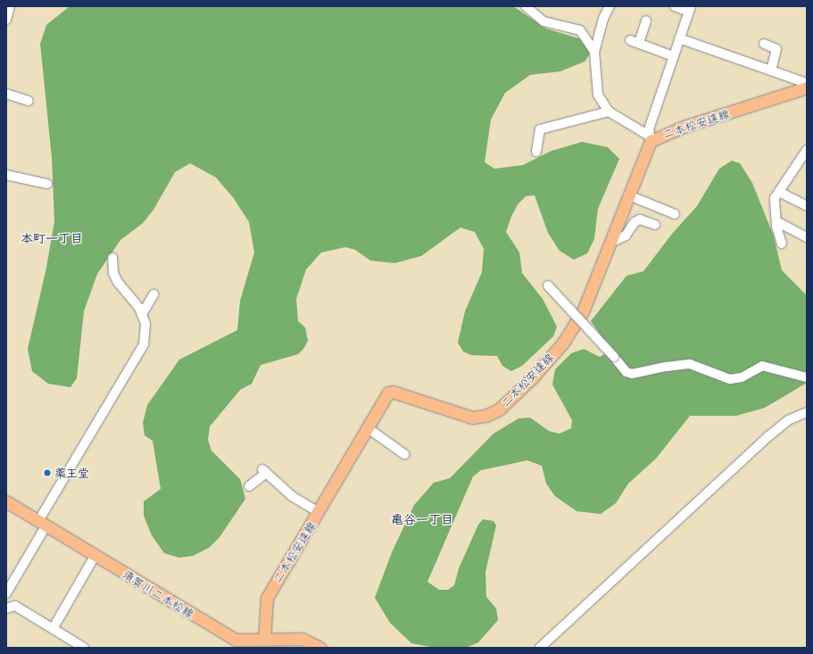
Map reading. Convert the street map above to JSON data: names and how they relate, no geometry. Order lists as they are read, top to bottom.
{
  "streets": {
    "main road": ["二本松安達線", "須賀川二本松線"]
  },
  "crossings": [
    ["二本松安達線", "須賀川二本松線"]
  ],
  "districts": ["本町一丁目", "亀谷一丁目"],
  "places": ["薬王堂"]
}
